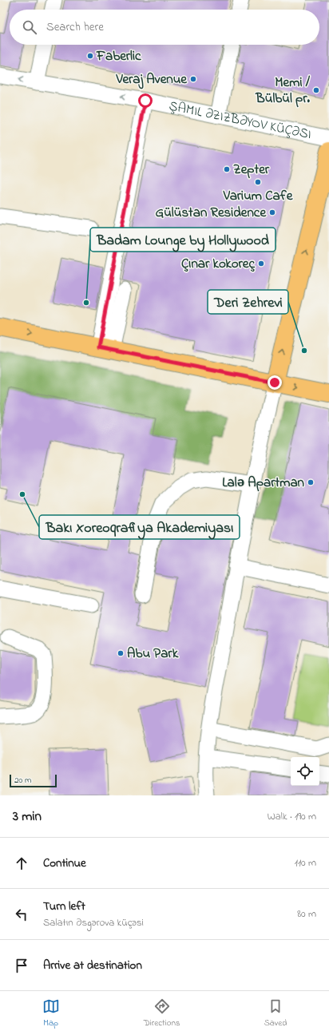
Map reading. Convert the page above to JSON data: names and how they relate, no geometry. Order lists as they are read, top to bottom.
{
  "streets": {
    "street": ["ŞAMIL ƏZIZBƏYOV KÜÇƏSI"]
  },
  "one_way": ["ŞAMIL ƏZIZBƏYOV KÜÇƏSI"],
  "places": [
    "Faberlic",
    "Veraj Avenue",
    "Memi / Bülbül pr.",
    "Zepter",
    "Varium Cafe",
    "Gülüstan Residence",
    "Çınar kokoreç",
    "Badam Lounge by Hollywood",
    "Deri Zehrevi",
    "Lalә Apartman",
    "Bakı Xoreoqrafiya Akademiyası",
    "Abu Park"
  ],
  "scale_bar": "20 m",
  "page": {
    "search": "Search here",
    "scale": "20 m",
    "heading": ["3 min", "Walk · 190 m"],
    "list": [
      ["Continue", "110 m"],
      ["Turn left", "Salatın Əsgərova küçəsi", "80 m"],
      "Arrive at destination"
    ],
    "nav": ["Map", "Directions", "Saved"]
  }
}
